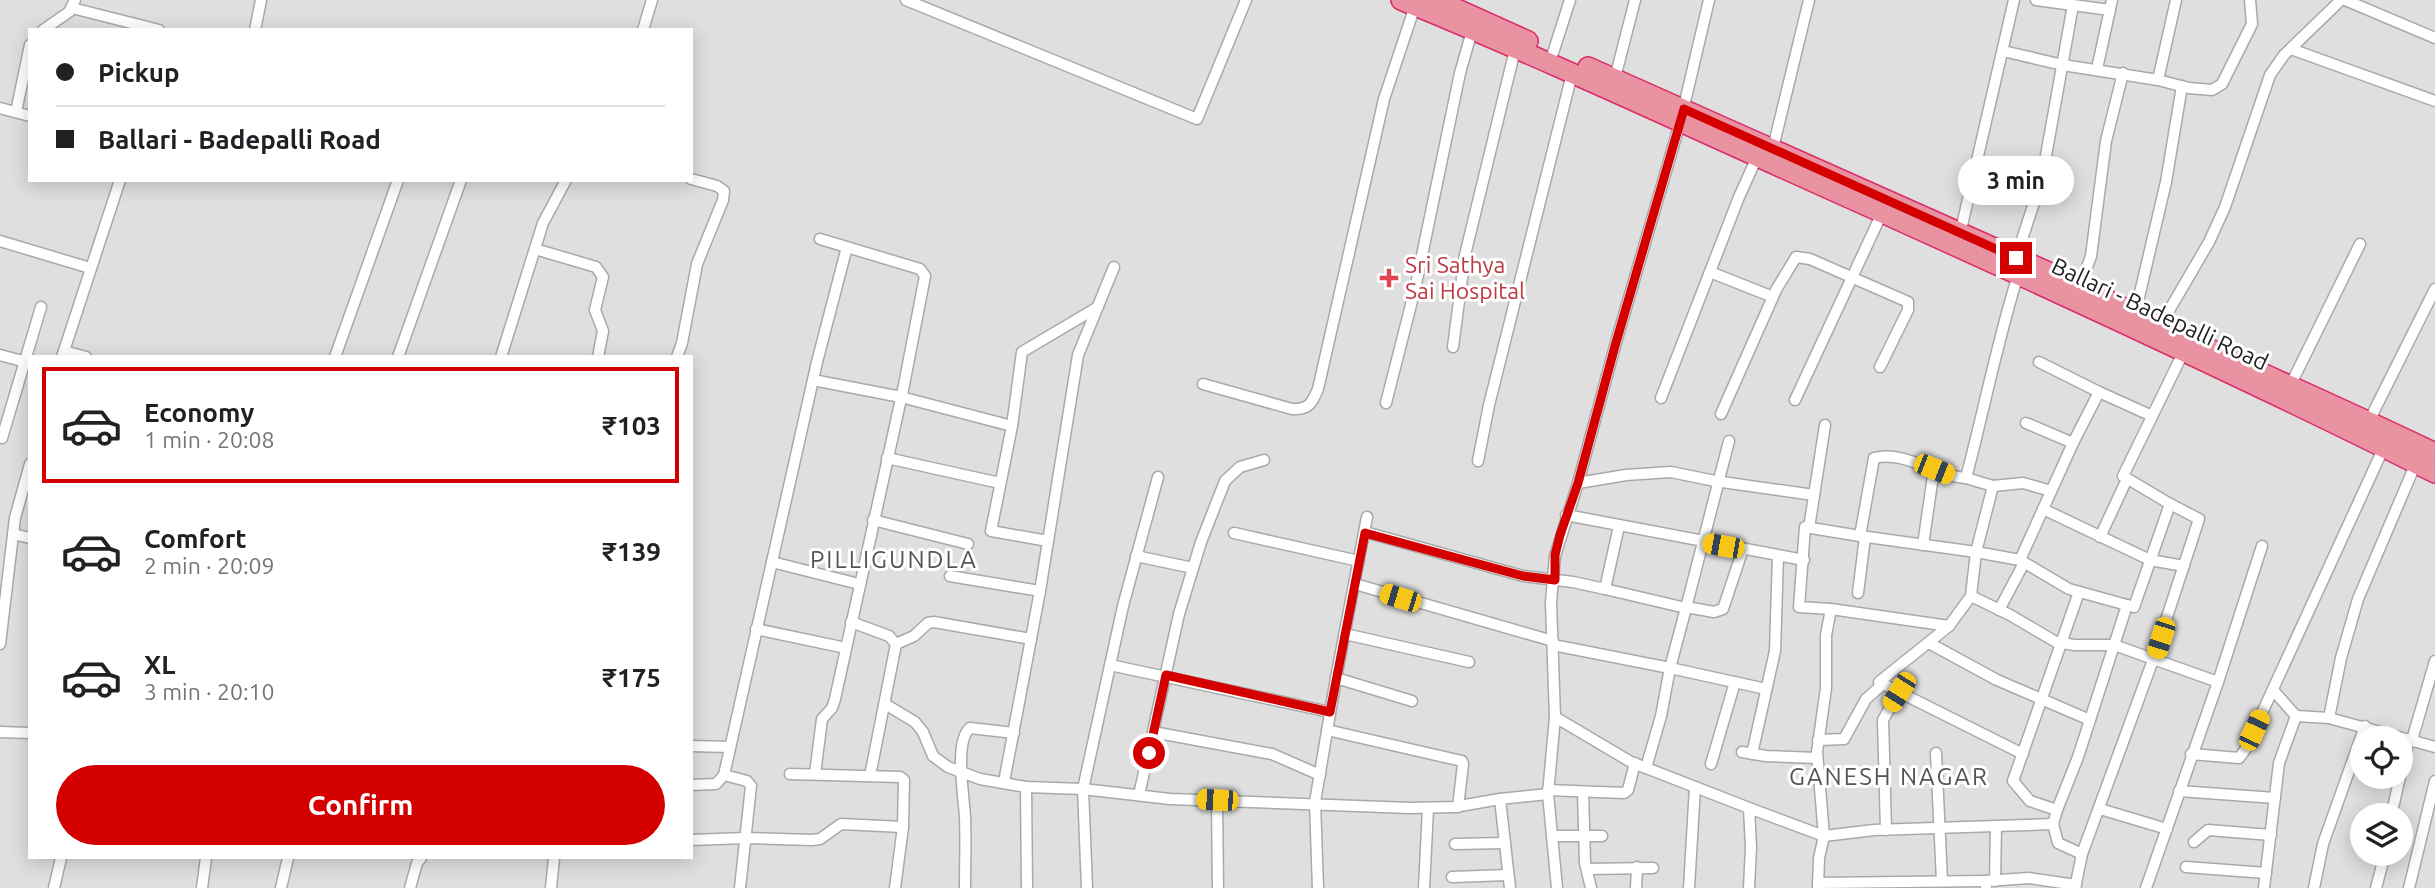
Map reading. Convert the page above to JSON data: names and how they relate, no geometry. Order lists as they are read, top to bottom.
{
  "streets": {
    "highway": ["Ballari - Badepalli Road"]
  },
  "districts": ["PILLIGUNDLA", "GANESH NAGAR"],
  "places": {
    "health": ["Sri Sathya Sai Hospital"]
  },
  "page": {
    "banner": ["Pickup", "Ballari - Badepalli Road"],
    "bubble": "3 min",
    "list": [
      {
        "name": "Economy",
        "note": "1 min · 20:08",
        "value": "₹103"
      },
      {
        "name": "Comfort",
        "note": "2 min · 20:09",
        "value": "₹139"
      },
      {
        "name": "XL",
        "note": "3 min · 20:10",
        "value": "₹175"
      }
    ],
    "buttons": "Confirm"
  }
}
